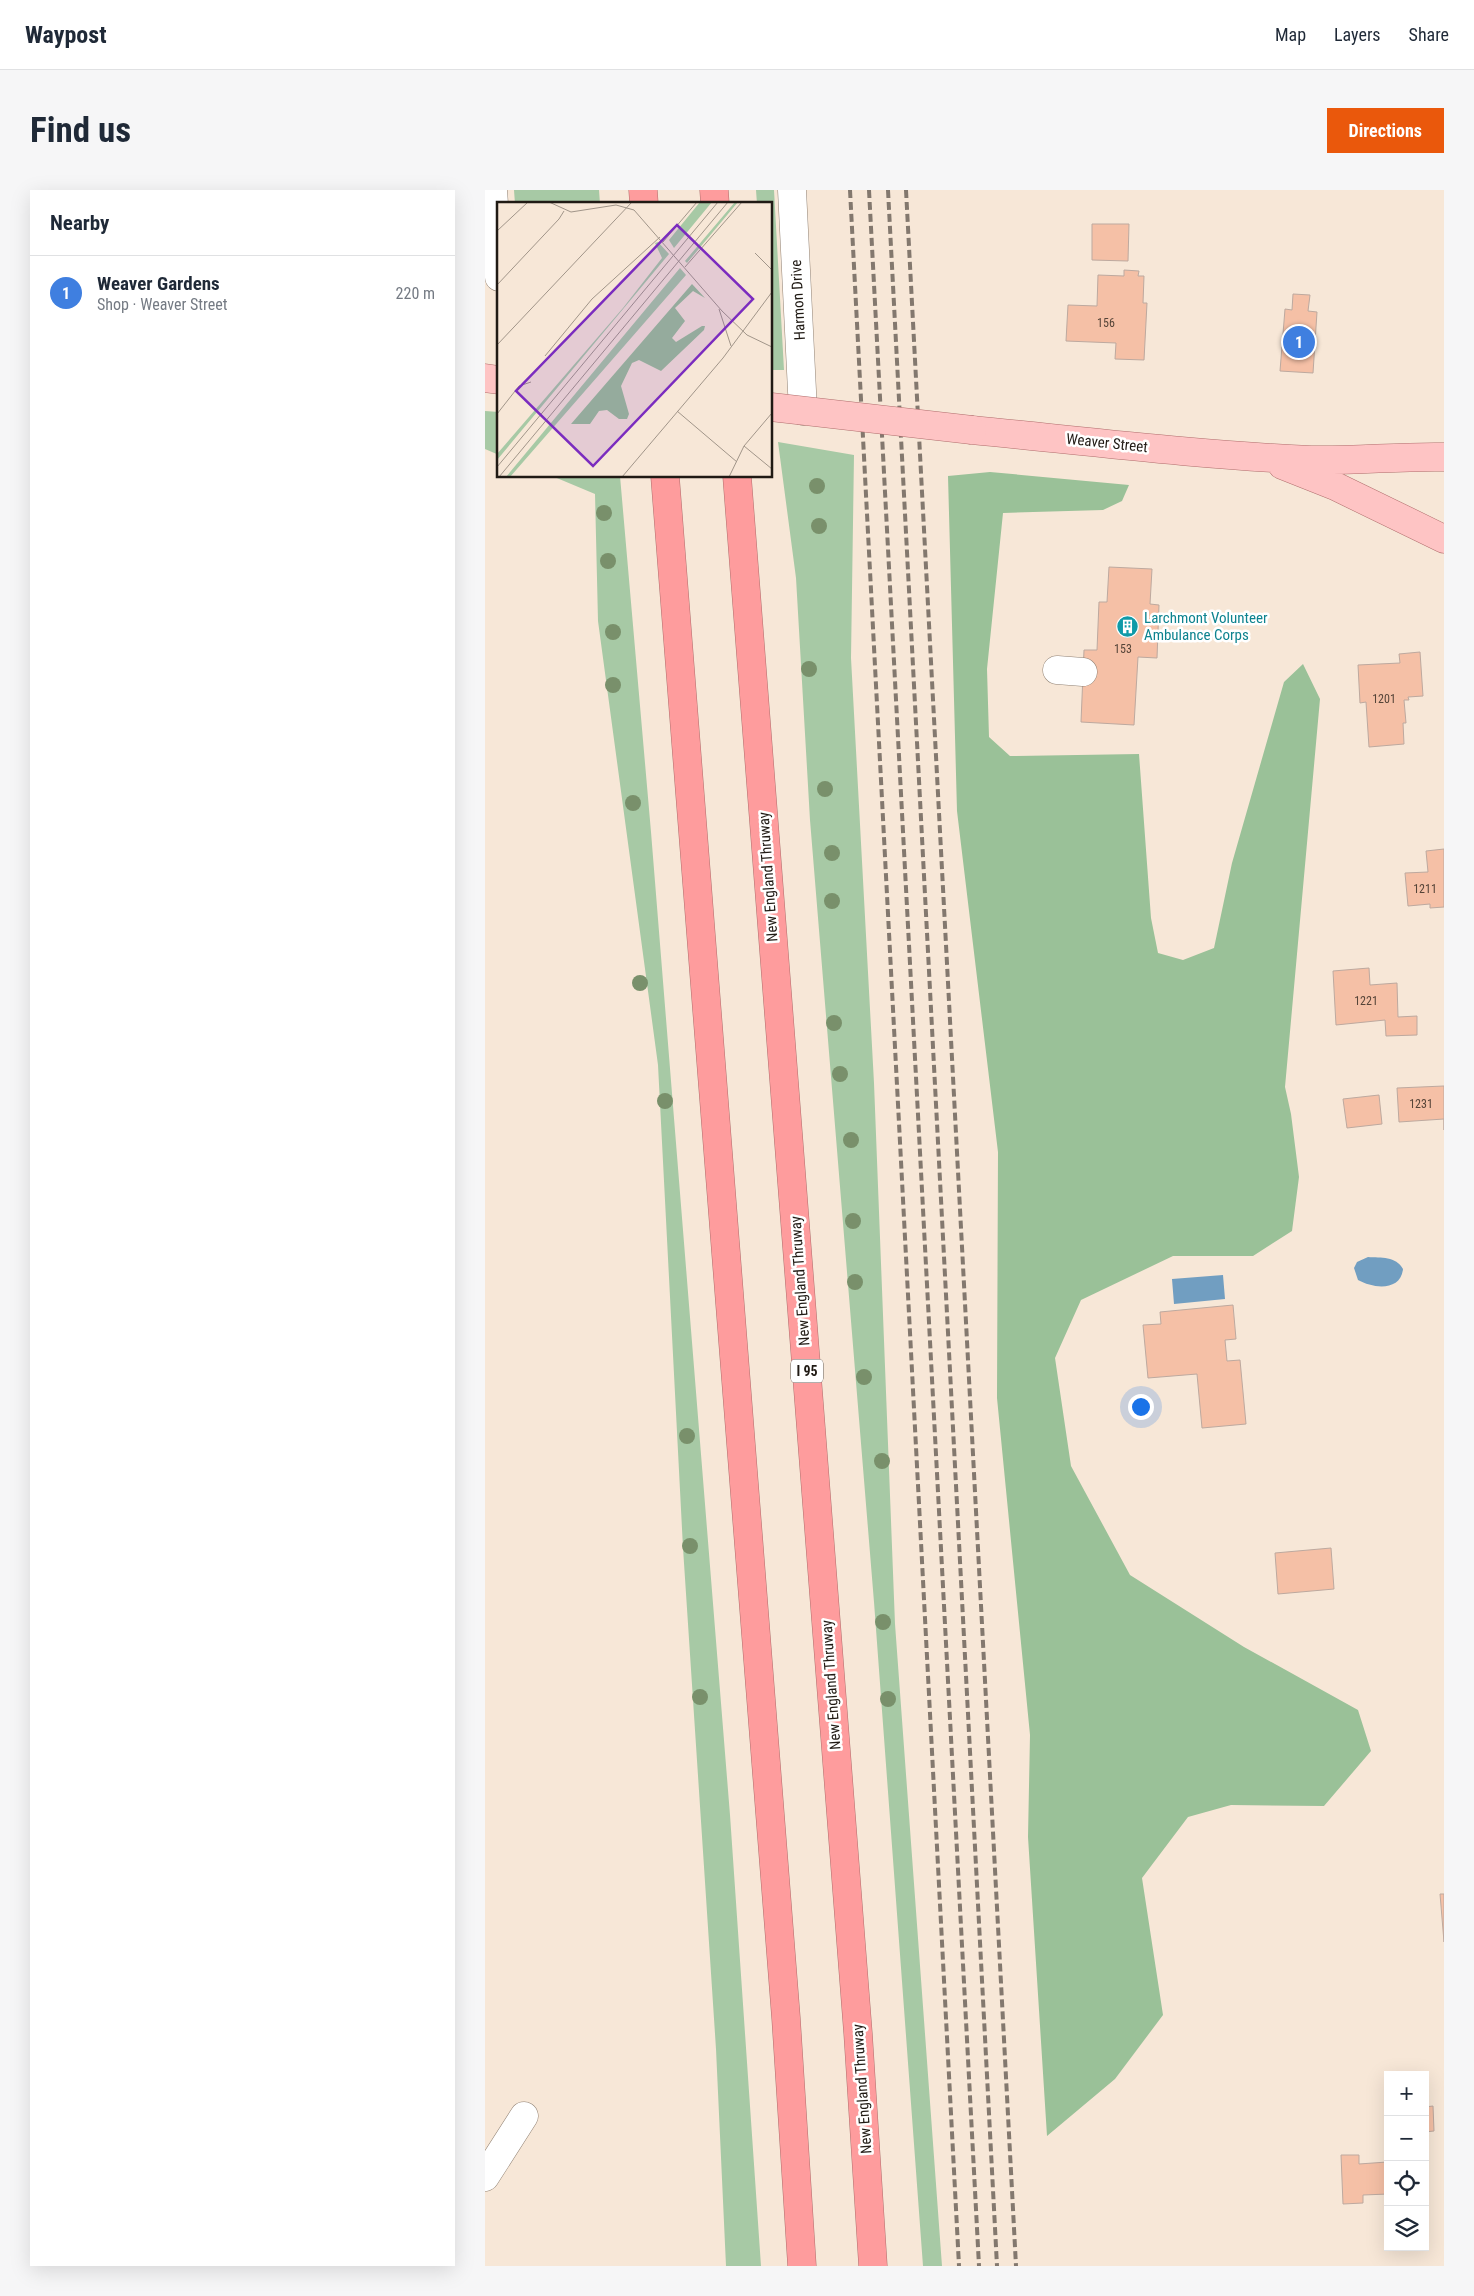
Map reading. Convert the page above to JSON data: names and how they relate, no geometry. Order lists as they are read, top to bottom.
{
  "streets": {
    "highway": ["New England Thruway", "I 95"],
    "main road": ["Weaver Street"],
    "street": ["Harmon Drive"]
  },
  "crossings": [
    ["Harmon Drive", "Weaver Street"]
  ],
  "places": {
    "building": ["Larchmont Volunteer Ambulance Corps"]
  },
  "house_numbers": [
    "156",
    "153",
    "1201",
    "1211",
    "1221",
    "1231"
  ],
  "page": {
    "header": "Waypost",
    "nav": ["Map", "Layers", "Share"],
    "buttons": "Directions",
    "title": "Find us",
    "heading": "Nearby",
    "list": [
      {
        "mark": "1",
        "name": "Weaver Gardens",
        "note": "Shop · Weaver Street",
        "value": "220 m"
      }
    ],
    "pins": "1",
    "map_buttons": ["+", "−"]
  }
}
